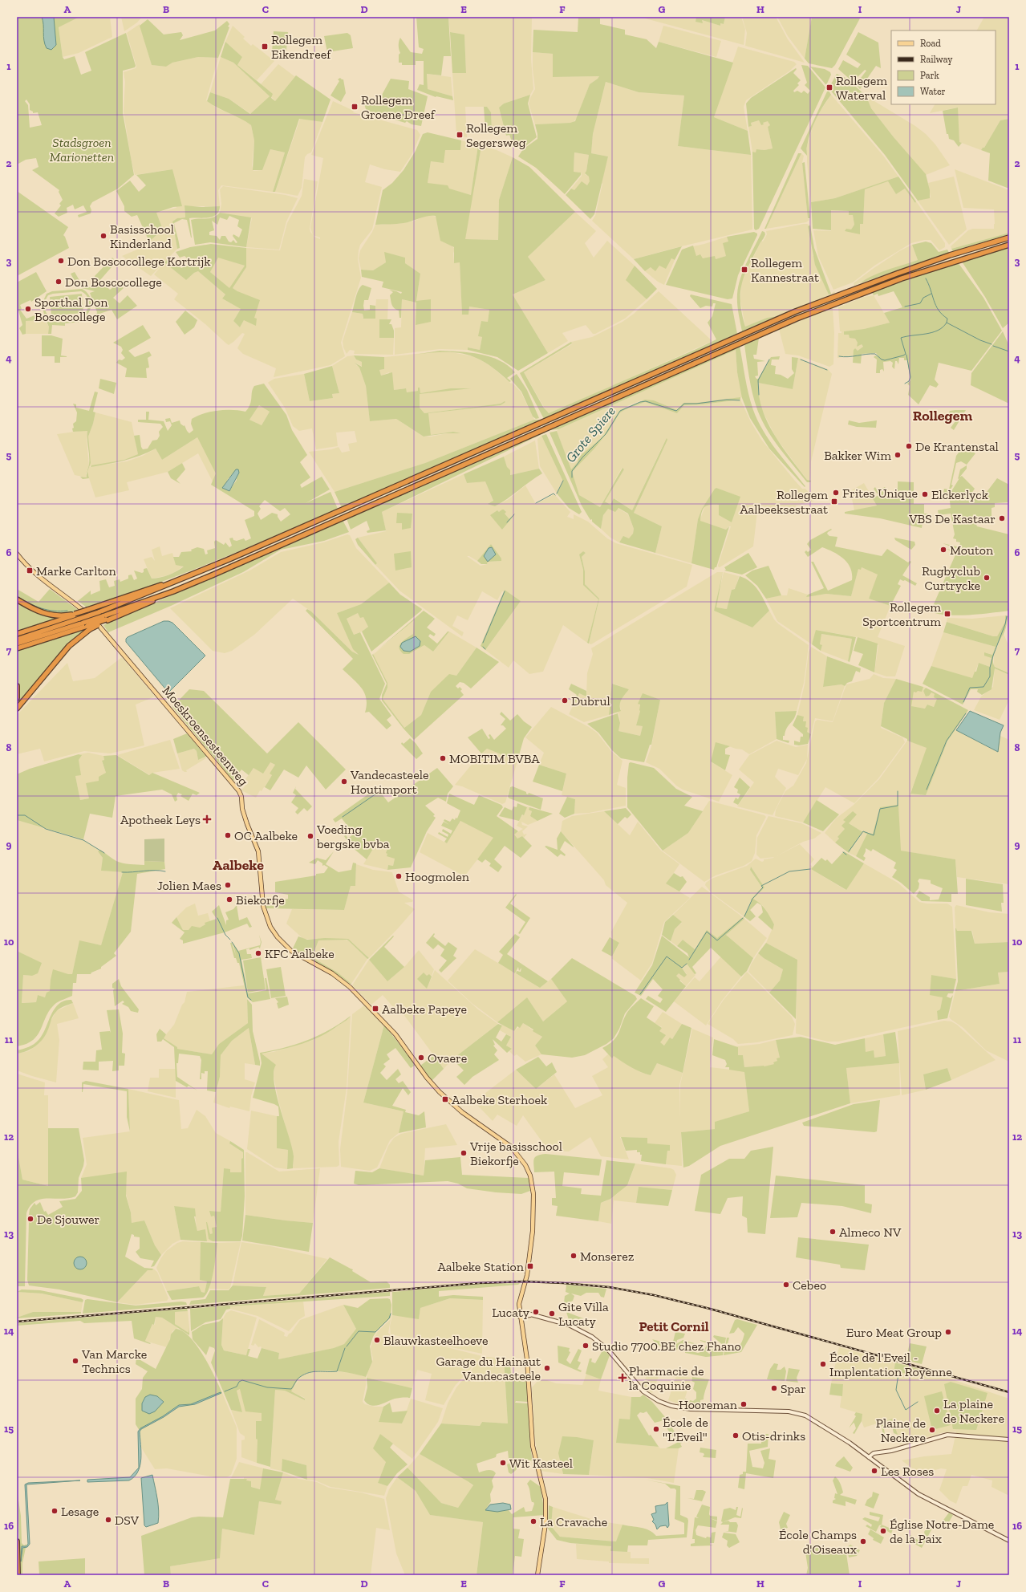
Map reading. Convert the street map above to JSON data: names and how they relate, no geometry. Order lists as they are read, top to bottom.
{
  "streets": {
    "main road": ["Moeskroensesteenweg"]
  },
  "districts": ["Rollegem", "Aalbeke", "Petit Cornil"],
  "water": ["Grote Spiere"],
  "parks": ["Stadsgroen Marionetten"],
  "places": {
    "transit": [
      "Rollegem Eikendreef",
      "Rollegem Waterval",
      "Rollegem Groene Dreef",
      "Rollegem Segersweg",
      "Rollegem Kannestraat",
      "Rollegem Aalbeeksestraat",
      "Marke Carlton",
      "Rollegem Sportcentrum",
      "Aalbeke Papeye",
      "Aalbeke Sterhoek",
      "Aalbeke Station"
    ],
    "other": [
      "Basisschool Kinderland",
      "Don Boscocollege Kortrijk",
      "Don Boscocollege",
      "Sporthal Don Boscocollege",
      "De Krantenstal",
      "Bakker Wim",
      "Frites Unique",
      "Elckerlyck",
      "VBS De Kastaar",
      "Mouton",
      "Rugbyclub Curtrycke",
      "Dubrul",
      "MOBITIM BVBA",
      "Vandecasteele Houtimport",
      "OC Aalbeke",
      "Voeding bergske bvba",
      "Hoogmolen",
      "Jolien Maes",
      "Biekorfje",
      "KFC Aalbeke",
      "Ovaere",
      "Vrije basisschool Biekorfje",
      "De Sjouwer",
      "Almeco NV",
      "Monserez",
      "Cebeo",
      "Lucaty",
      "Gite Villa Lucaty",
      "Euro Meat Group",
      "Blauwkasteelhoeve",
      "Studio 7700.BE chez Fhano",
      "Van Marcke Technics",
      "École de l'Eveil - Implentation Royenne",
      "Garage du Hainaut Vandecasteele",
      "Spar",
      "Hooreman",
      "La plaine de Neckere",
      "École de \"L'Eveil\"",
      "Plaine de Neckere",
      "Otis-drinks",
      "Wit Kasteel",
      "Les Roses",
      "Lesage",
      "DSV",
      "La Cravache",
      "Église Notre-Dame de la Paix",
      "École Champs d'Oiseaux"
    ],
    "health": ["Apotheek Leys", "Pharmacie de la Coquinie"]
  },
  "legend": [
    "Road",
    "Railway",
    "Park",
    "Water"
  ],
  "grid": {
    "columns": [
      "A",
      "B",
      "C",
      "D",
      "E",
      "F",
      "G",
      "H",
      "I",
      "J"
    ],
    "rows": [
      "1",
      "2",
      "3",
      "4",
      "5",
      "6",
      "7",
      "8",
      "9",
      "10",
      "11",
      "12",
      "13",
      "14",
      "15",
      "16"
    ]
  }
}
